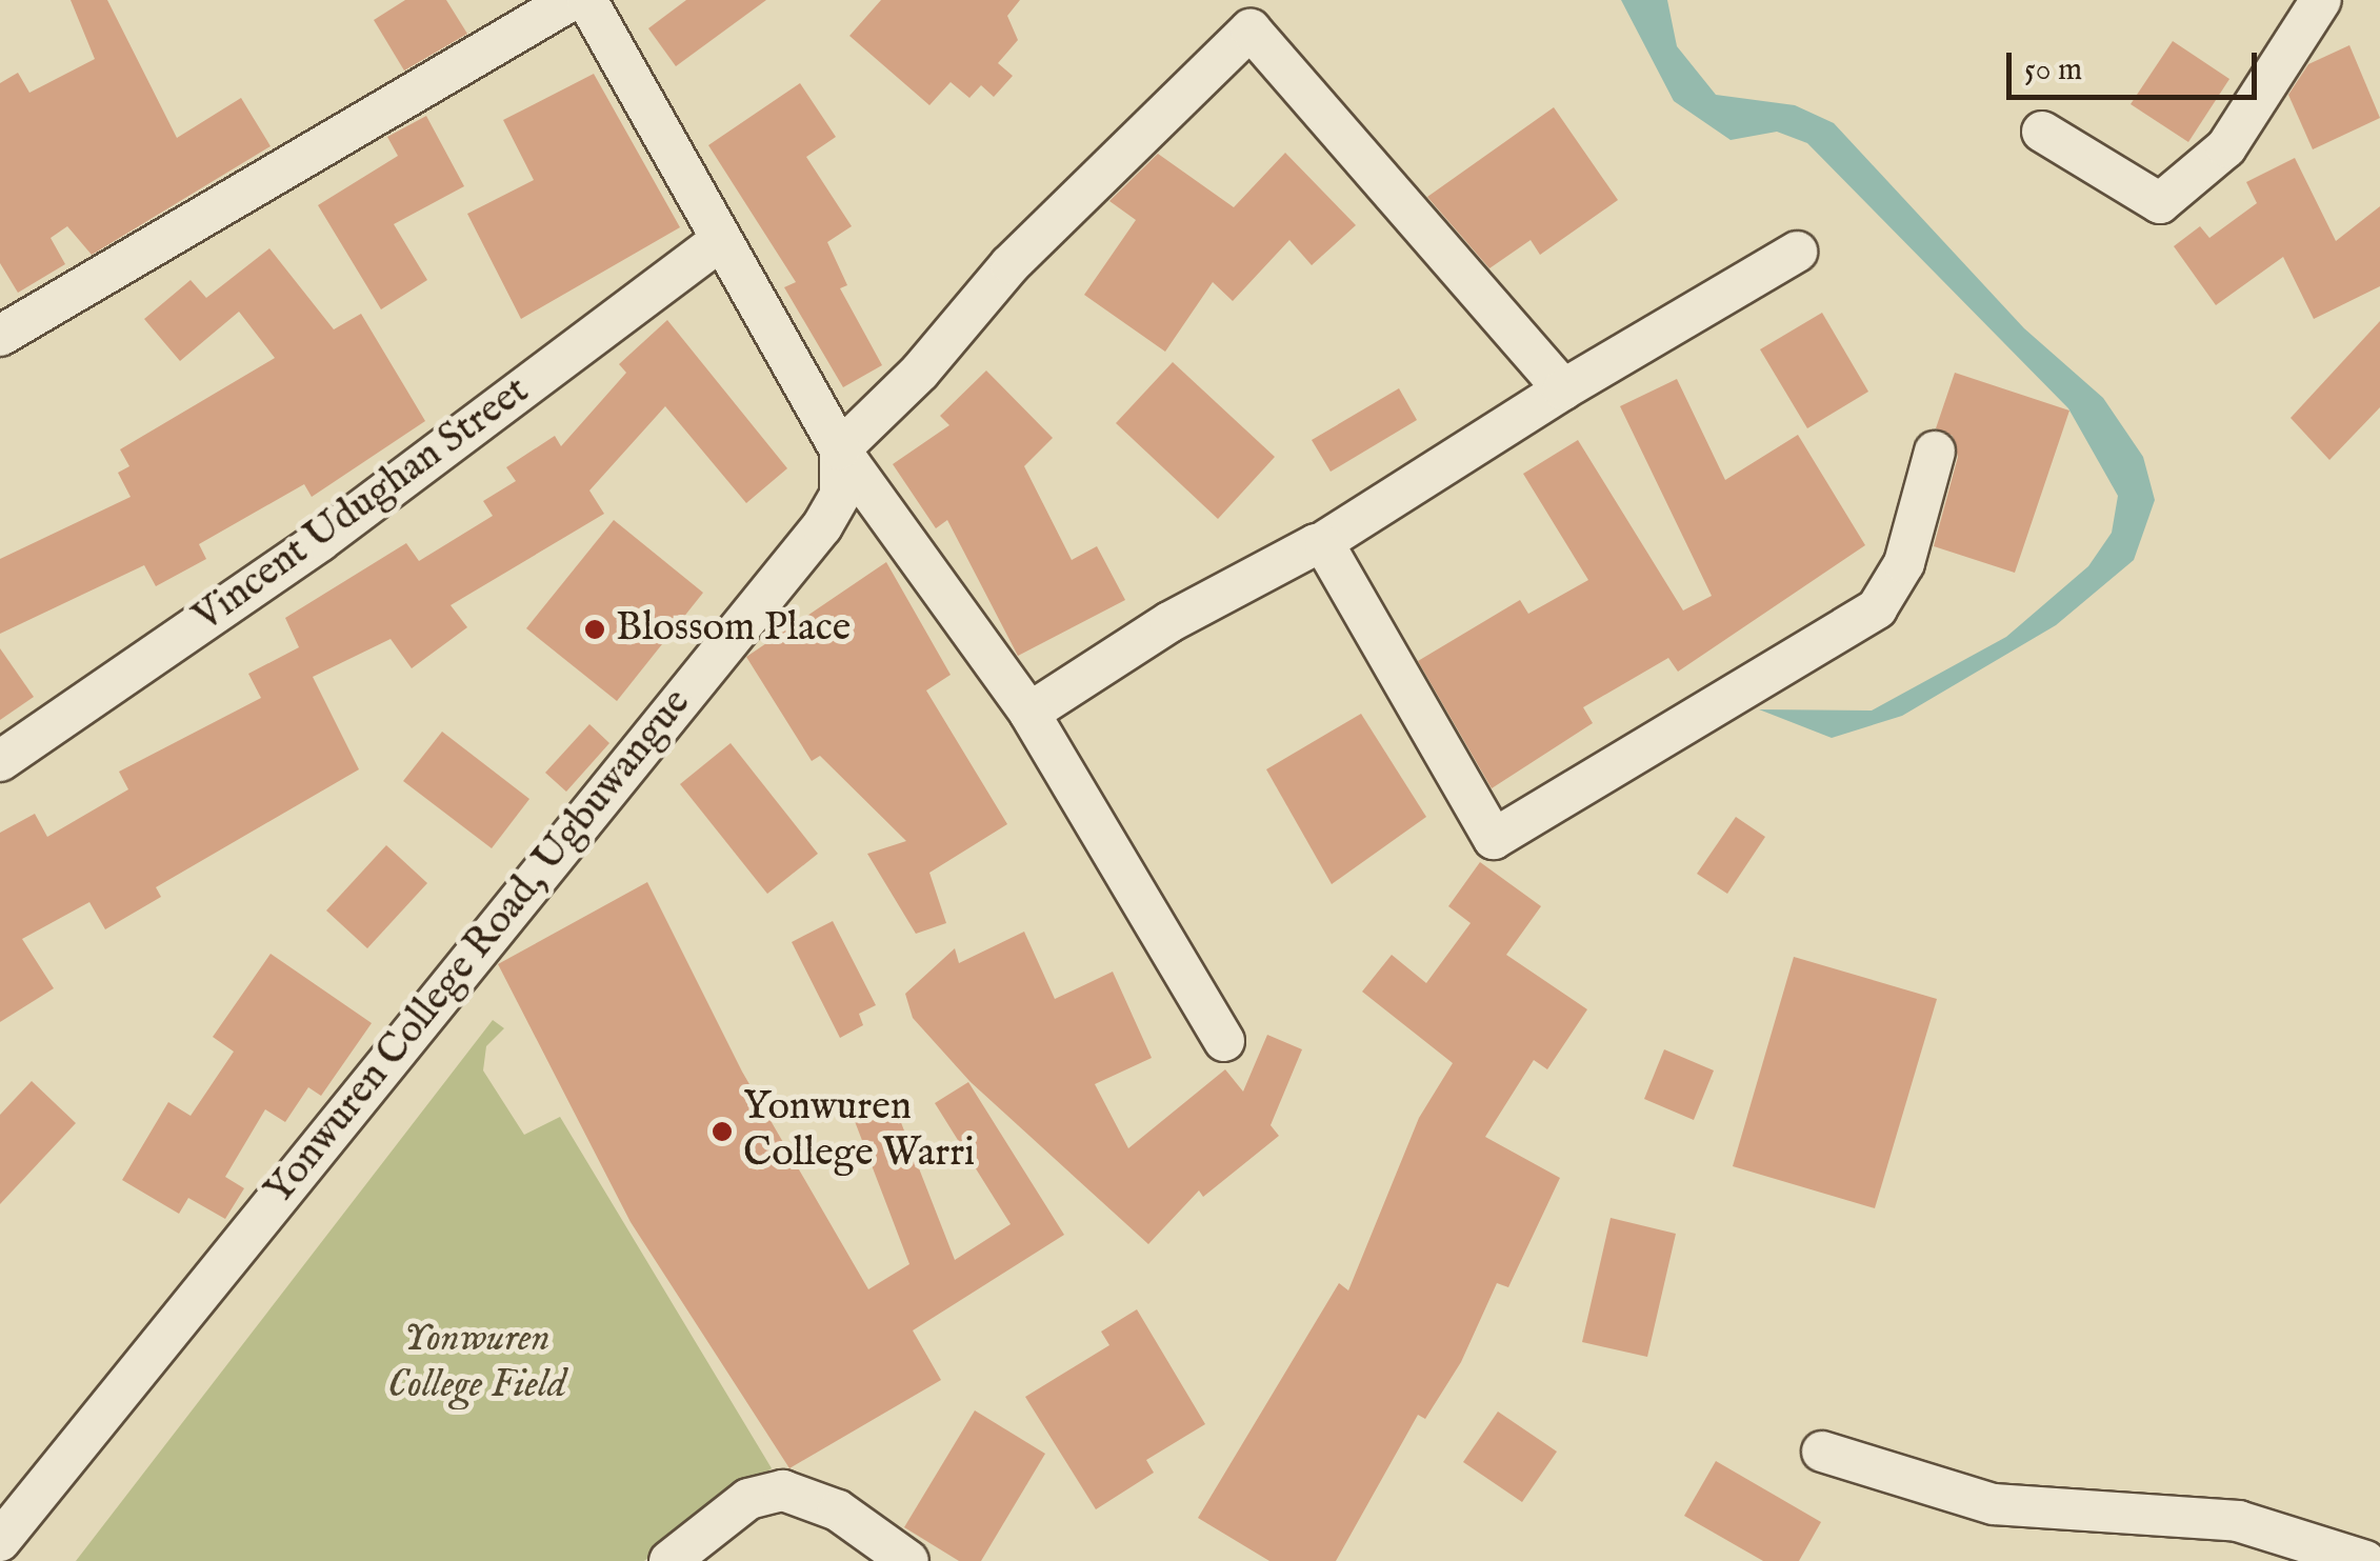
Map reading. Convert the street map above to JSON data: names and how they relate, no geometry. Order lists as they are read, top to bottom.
{
  "streets": {
    "street": ["Vincent Udughan Street", "Yonwuren College Road, Ugbuwangue"]
  },
  "parks": ["Yonwuren College Field"],
  "places": ["Blossom Place", "Yonwuren College Warri"],
  "scale_bar": "50 m"
}
